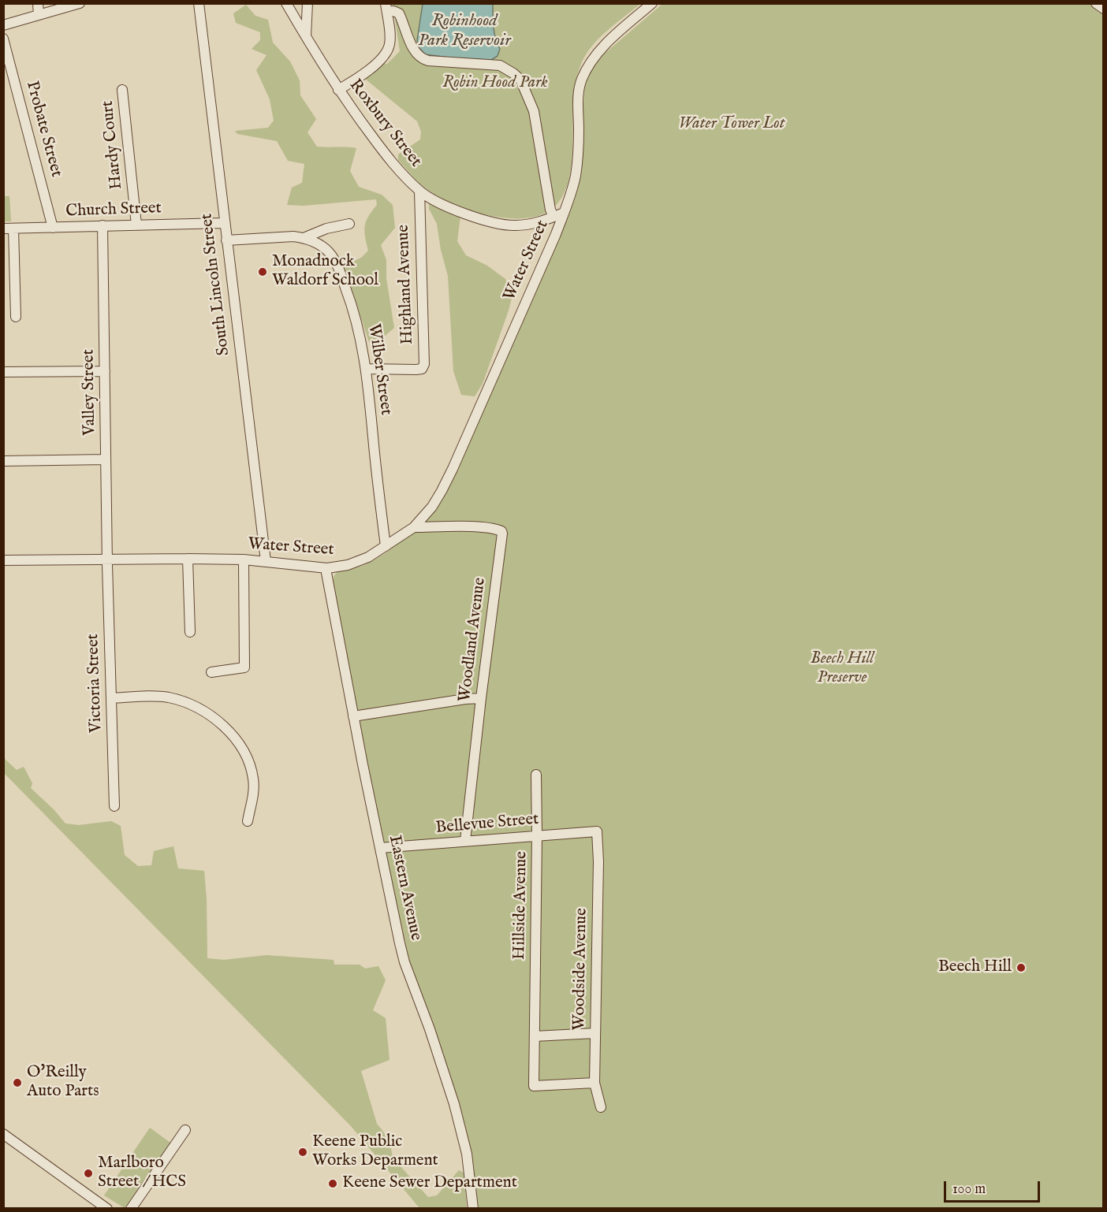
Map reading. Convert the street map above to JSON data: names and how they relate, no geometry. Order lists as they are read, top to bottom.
{
  "streets": {
    "street": [
      "Roxbury Street",
      "Probate Street",
      "Hardy Court",
      "Church Street",
      "Water Street",
      "South Lincoln Street",
      "Highland Avenue",
      "Wilber Street",
      "Valley Street",
      "Woodland Avenue",
      "Victoria Street",
      "Bellevue Street",
      "Eastern Avenue",
      "Hillside Avenue",
      "Woodside Avenue"
    ]
  },
  "crossings": [
    ["Roxbury Street", "Water Street"],
    ["Roxbury Street", "Highland Avenue"],
    ["Probate Street", "Church Street"],
    ["Hardy Court", "Church Street"],
    ["Church Street", "South Lincoln Street"],
    ["Church Street", "Valley Street"],
    ["Water Street", "South Lincoln Street"],
    ["Water Street", "Wilber Street"],
    ["Water Street", "Valley Street"],
    ["Water Street", "Woodland Avenue"],
    ["Water Street", "Victoria Street"],
    ["Water Street", "Eastern Avenue"],
    ["South Lincoln Street", "Wilber Street"],
    ["Highland Avenue", "Wilber Street"],
    ["Valley Street", "Victoria Street"],
    ["Woodland Avenue", "Bellevue Street"],
    ["Bellevue Street", "Eastern Avenue"],
    ["Bellevue Street", "Hillside Avenue"],
    ["Bellevue Street", "Woodside Avenue"],
    ["Hillside Avenue", "Woodside Avenue"]
  ],
  "water": ["Robinhood Park Reservoir"],
  "parks": ["Robin Hood Park", "Water Tower Lot", "Beech Hill Preserve"],
  "places": [
    "Monadnock Waldorf School",
    "Beech Hill",
    "O'Reilly Auto Parts",
    "Keene Public Works Deparment",
    "Marlboro Street / HCS",
    "Keene Sewer Department"
  ],
  "scale_bar": "100 m"
}
